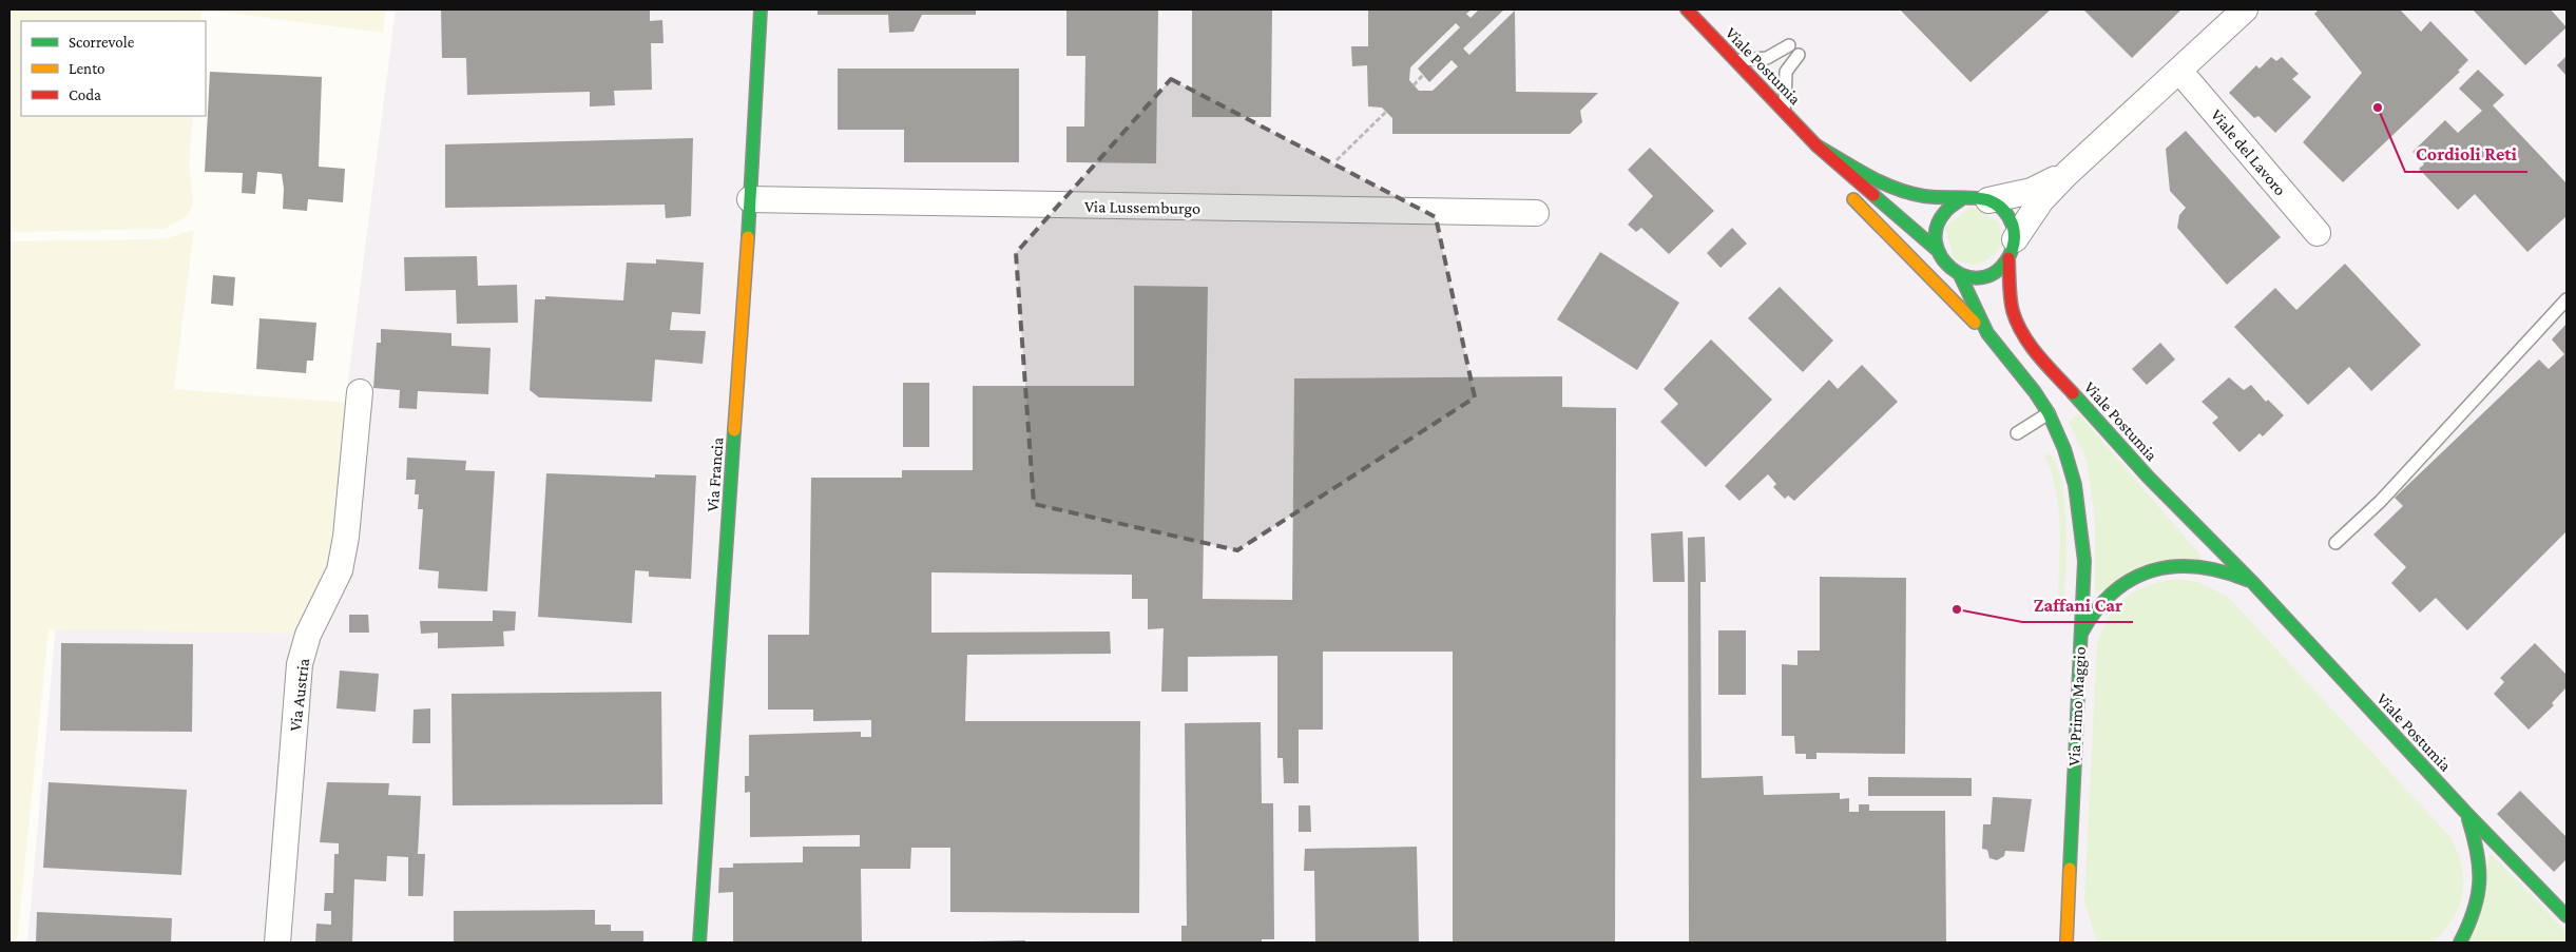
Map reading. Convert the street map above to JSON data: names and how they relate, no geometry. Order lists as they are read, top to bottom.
{
  "streets": {
    "main road": ["Viale Postumia", "Via Francia", "Via Primo Maggio"],
    "street": ["Viale del Lavoro", "Via Lussemburgo", "Via Austria"]
  },
  "crossings": [
    ["Viale Postumia", "Via Primo Maggio"],
    ["Via Lussemburgo", "Via Francia"]
  ],
  "places": ["Cordioli Reti", "Zaffani Car"],
  "legend": ["Scorrevole", "Lento", "Coda"]
}
